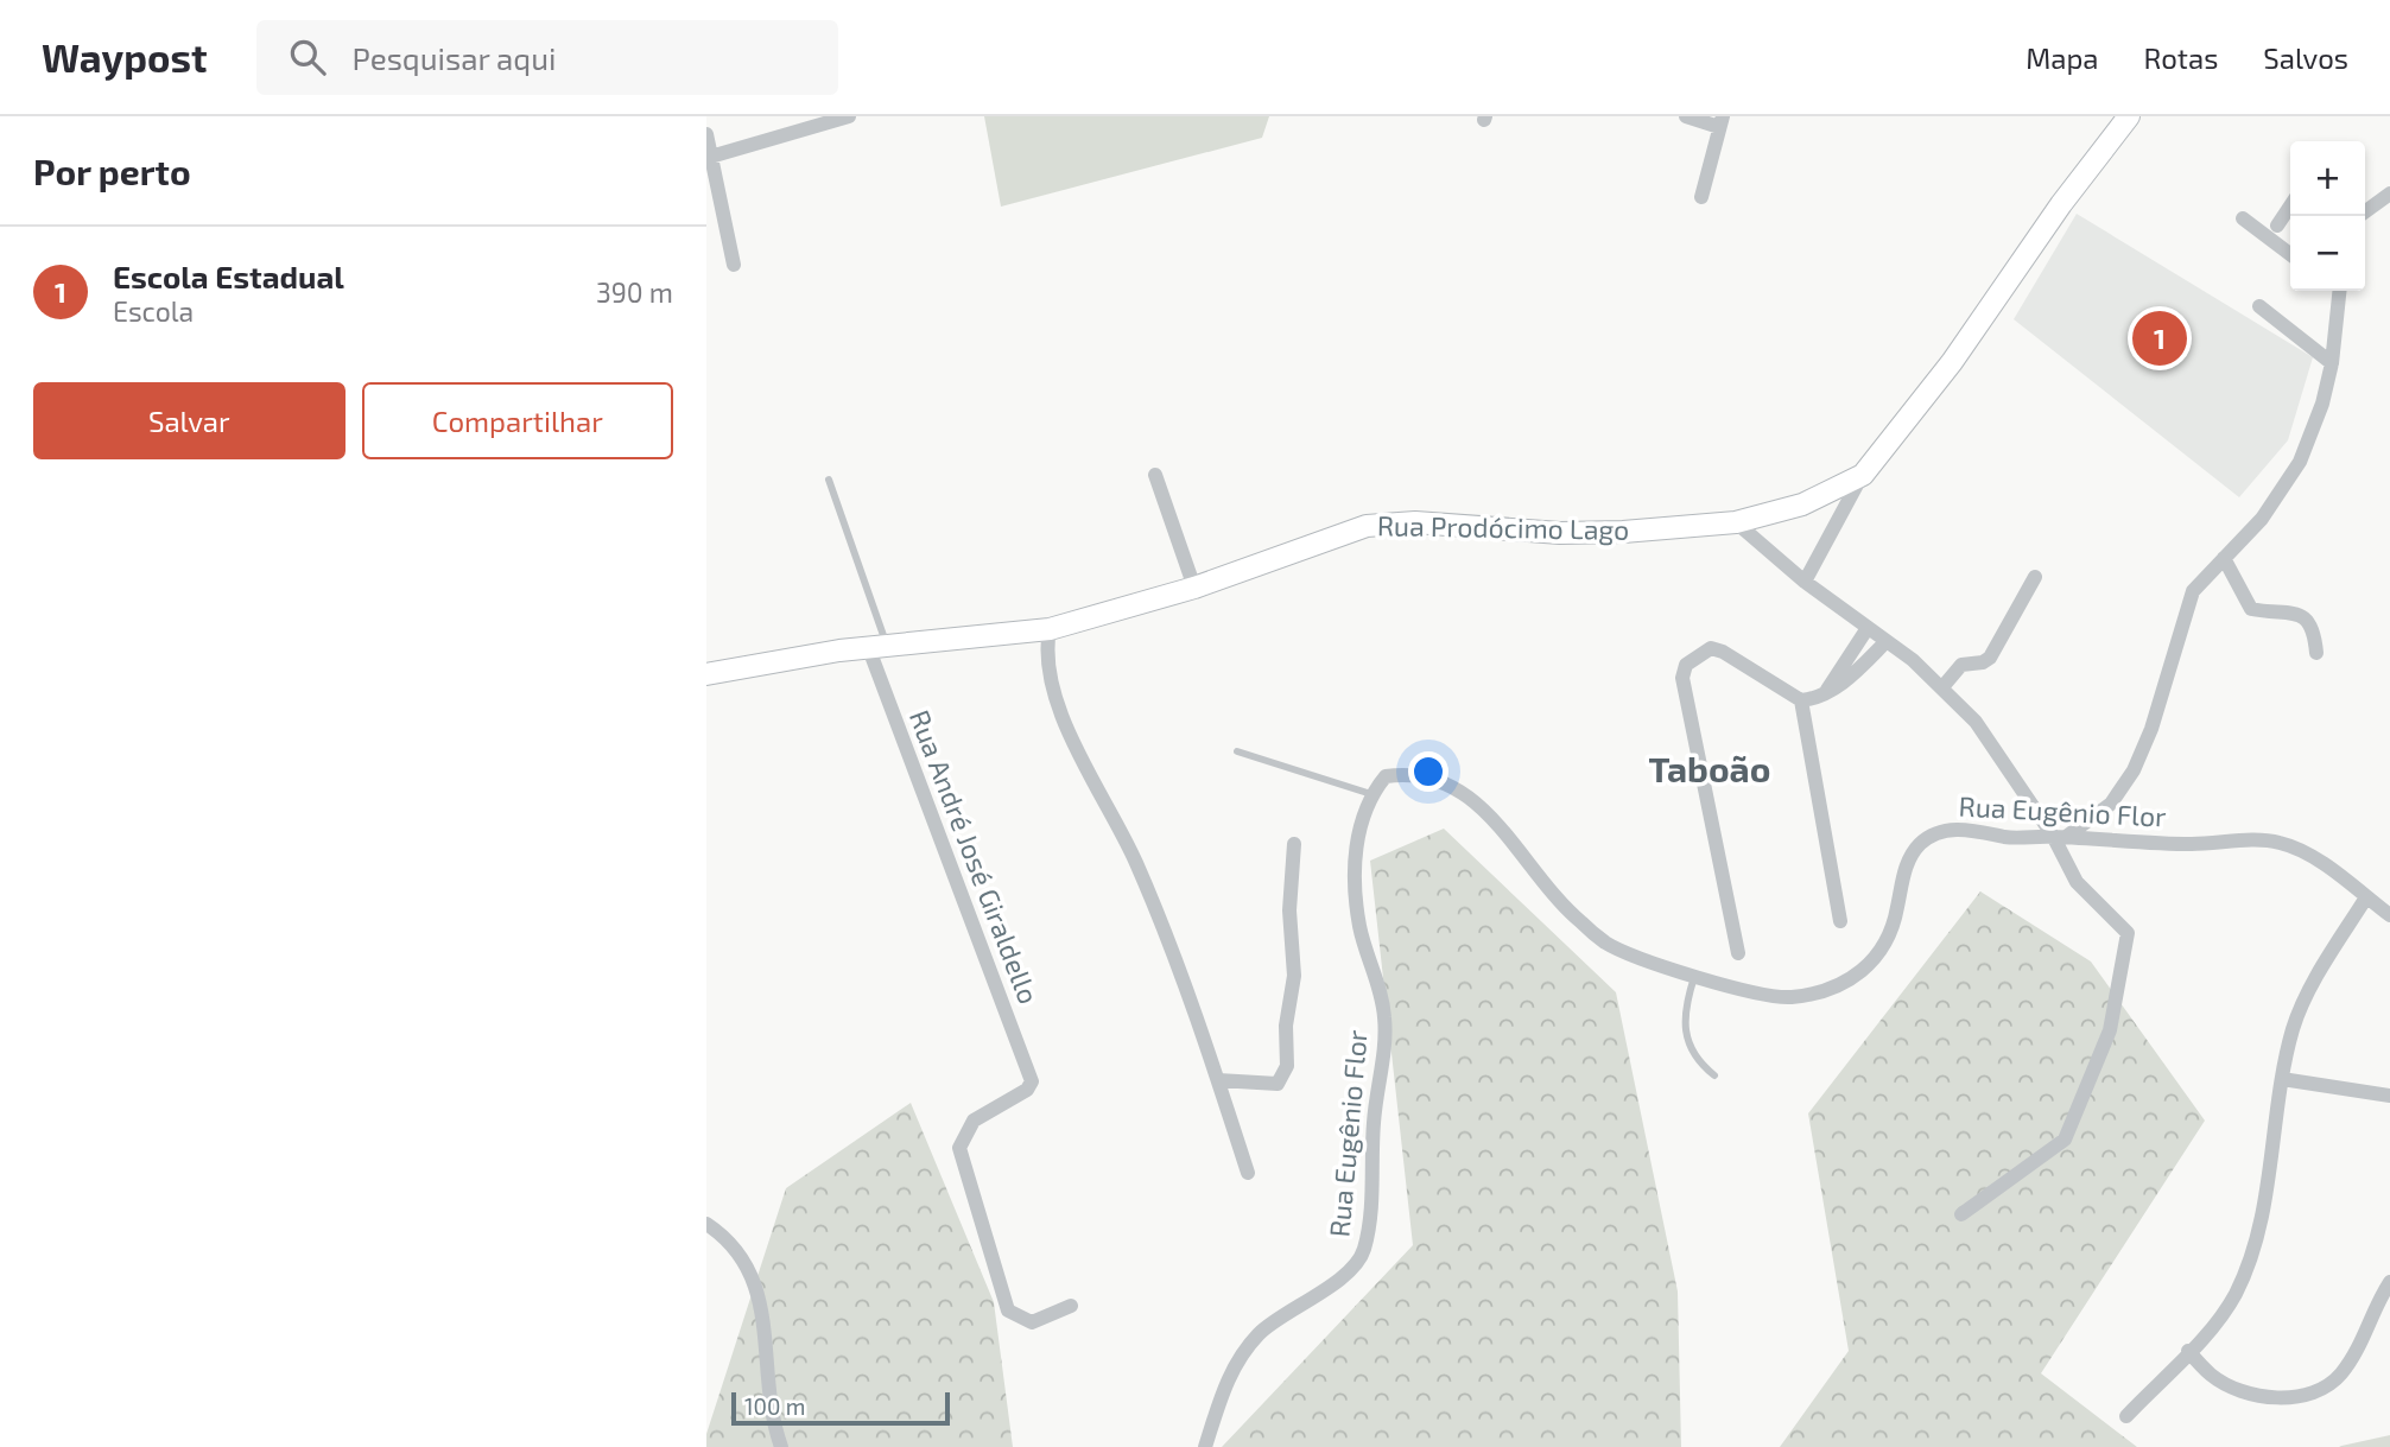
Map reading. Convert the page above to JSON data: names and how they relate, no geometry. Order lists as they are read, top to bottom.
{
  "streets": {
    "main road": ["Rua Prodócimo Lago"],
    "street": ["Rua Eugênio Flor", "Rua André José Giraldello"]
  },
  "crossings": [
    ["Rua Prodócimo Lago", "Rua André José Giraldello"]
  ],
  "districts": ["Taboão"],
  "scale_bar": "100 m",
  "page": {
    "header": "Waypost",
    "search": "Pesquisar aqui",
    "nav": ["Mapa", "Rotas", "Salvos"],
    "heading": "Por perto",
    "map_buttons": ["+", "−"],
    "list": [
      {
        "mark": "1",
        "name": "Escola Estadual",
        "note": "Escola",
        "value": "390 m"
      }
    ],
    "pins": "1",
    "buttons": ["Salvar", "Compartilhar"],
    "scale": "100 m"
  }
}
